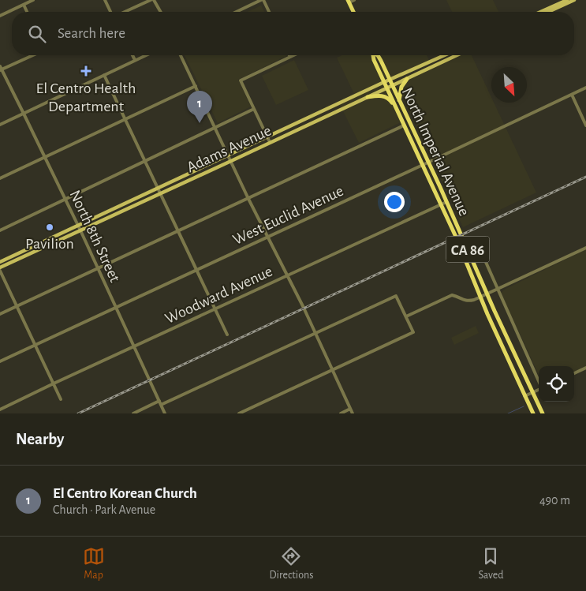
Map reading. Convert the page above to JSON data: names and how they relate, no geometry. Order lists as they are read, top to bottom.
{
  "streets": {
    "highway": ["North Imperial Avenue", "CA 86"],
    "main road": ["Adams Avenue"],
    "street": ["West Euclid Avenue", "North 8th Street", "Woodward Avenue"]
  },
  "crossings": [
    ["Adams Avenue", "North Imperial Avenue"],
    ["Adams Avenue", "North 8th Street"],
    ["Adams Avenue", "CA 86"],
    ["North Imperial Avenue", "West Euclid Avenue"],
    ["North Imperial Avenue", "CA 86"],
    ["North Imperial Avenue", "Woodward Avenue"],
    ["West Euclid Avenue", "North 8th Street"],
    ["North 8th Street", "Woodward Avenue"]
  ],
  "places": {
    "health": ["El Centro Health Department"],
    "other": ["Pavilion"]
  },
  "north": "bottom right",
  "page": {
    "search": "Search here",
    "pins": "1",
    "heading": "Nearby",
    "list": [
      {
        "mark": "1",
        "name": "El Centro Korean Church",
        "note": "Church · Park Avenue",
        "value": "490 m"
      }
    ],
    "nav": ["Map", "Directions", "Saved"]
  }
}
